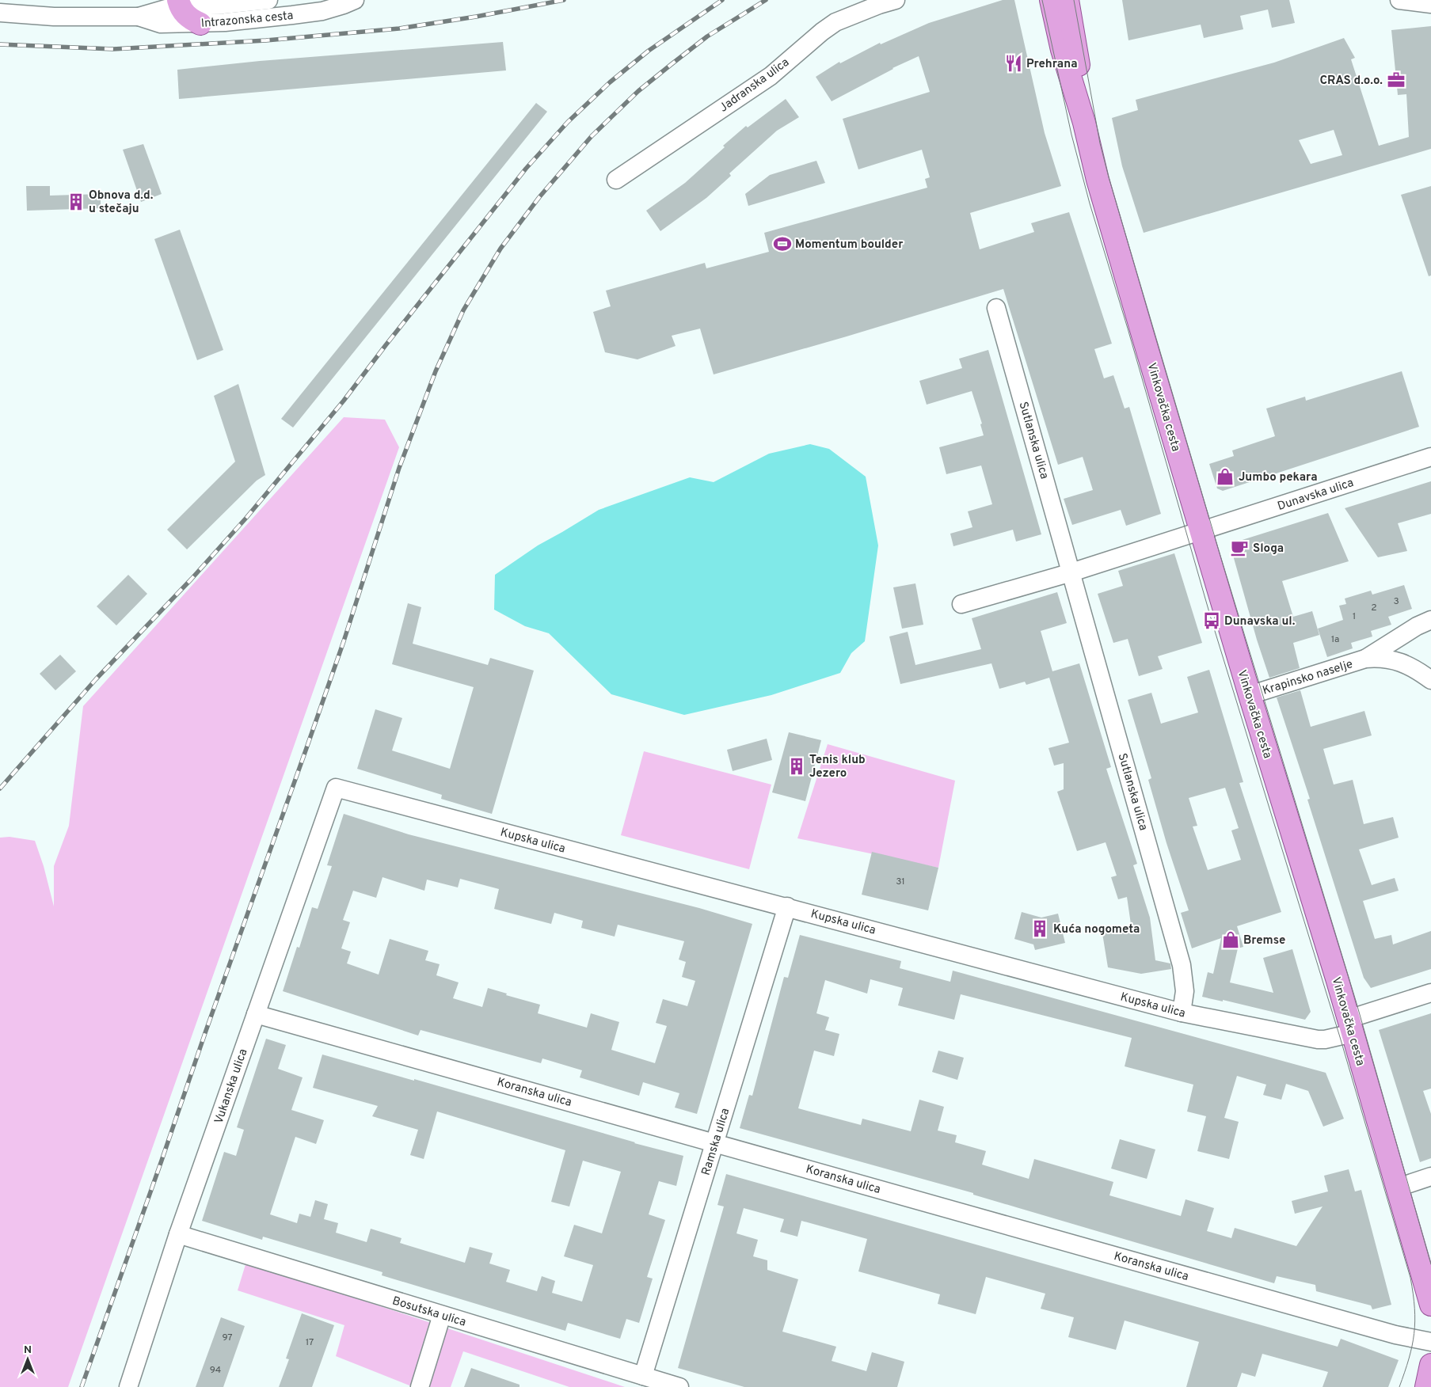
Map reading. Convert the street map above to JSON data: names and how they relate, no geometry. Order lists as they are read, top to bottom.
{
  "streets": {
    "main road": ["Vinkovačka cesta"],
    "street": [
      "Intrazonska cesta",
      "Jadranska ulica",
      "Sutlanska ulica",
      "Dunavska ulica",
      "Krapinsko naselje",
      "Kupska ulica",
      "Vukanska ulica",
      "Koranska ulica",
      "Ramska ulica",
      "Bosutska ulica"
    ]
  },
  "crossings": [
    ["Vinkovačka cesta", "Dunavska ulica"],
    ["Vinkovačka cesta", "Krapinsko naselje"],
    ["Vinkovačka cesta", "Kupska ulica"],
    ["Sutlanska ulica", "Kupska ulica"],
    ["Kupska ulica", "Vukanska ulica"],
    ["Kupska ulica", "Ramska ulica"],
    ["Vukanska ulica", "Koranska ulica"],
    ["Vukanska ulica", "Bosutska ulica"],
    ["Koranska ulica", "Ramska ulica"],
    ["Ramska ulica", "Bosutska ulica"]
  ],
  "places": {
    "restaurant": ["Prehrana"],
    "office": ["CRAS d.o.o."],
    "building": ["Obnova d.d. u stečaju", "Tenis klub Jezero", "Kuća nogometa"],
    "sports": ["Momentum boulder"],
    "shop": ["Jumbo pekara", "Bremse"],
    "cafe": ["Sloga"],
    "bus stop": ["Dunavska ul."]
  },
  "house_numbers": [
    "3",
    "2",
    "1",
    "1a",
    "31",
    "97",
    "17",
    "94"
  ],
  "north": "top"
}
